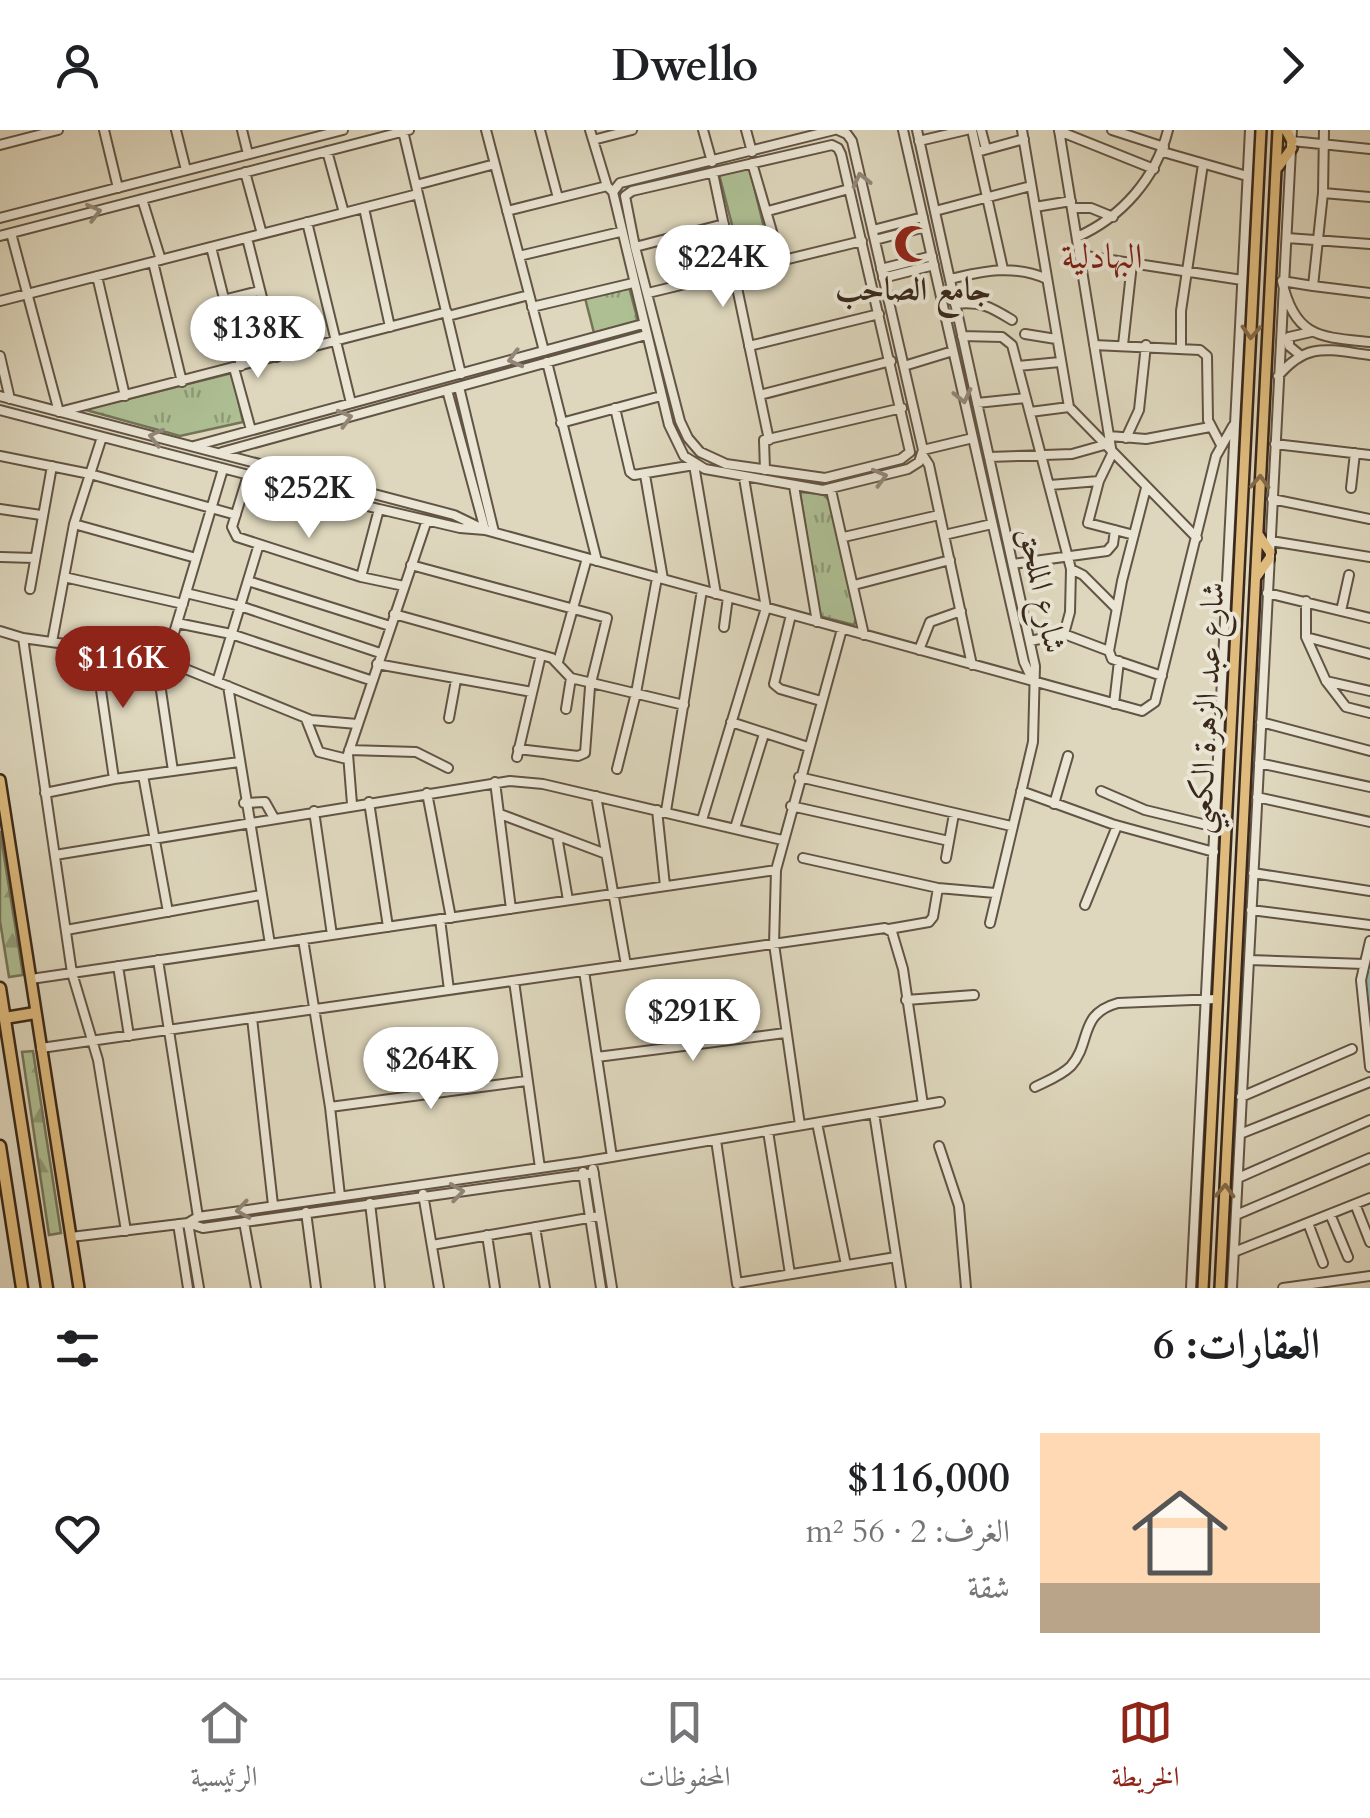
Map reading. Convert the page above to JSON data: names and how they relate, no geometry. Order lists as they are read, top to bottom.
{
  "streets": {
    "main road": ["شارع عبد الزهرة الكعبي"],
    "street": ["شارع الملحق"]
  },
  "districts": ["البهادلية"],
  "places": {
    "mosque": ["جامع الصاحب"]
  },
  "page": {
    "header": "Dwello",
    "price": [
      "$224K",
      "$138K",
      "$252K",
      "$116K",
      "$291K",
      "$264K"
    ],
    "heading": "العقارات: 6",
    "list": [
      {
        "name": "$116,000",
        "note": "الغرف: 2 · 56 m² · شقة"
      }
    ],
    "tabs": ["الخريطة", "المحفوظات", "الرئيسية"]
  }
}
